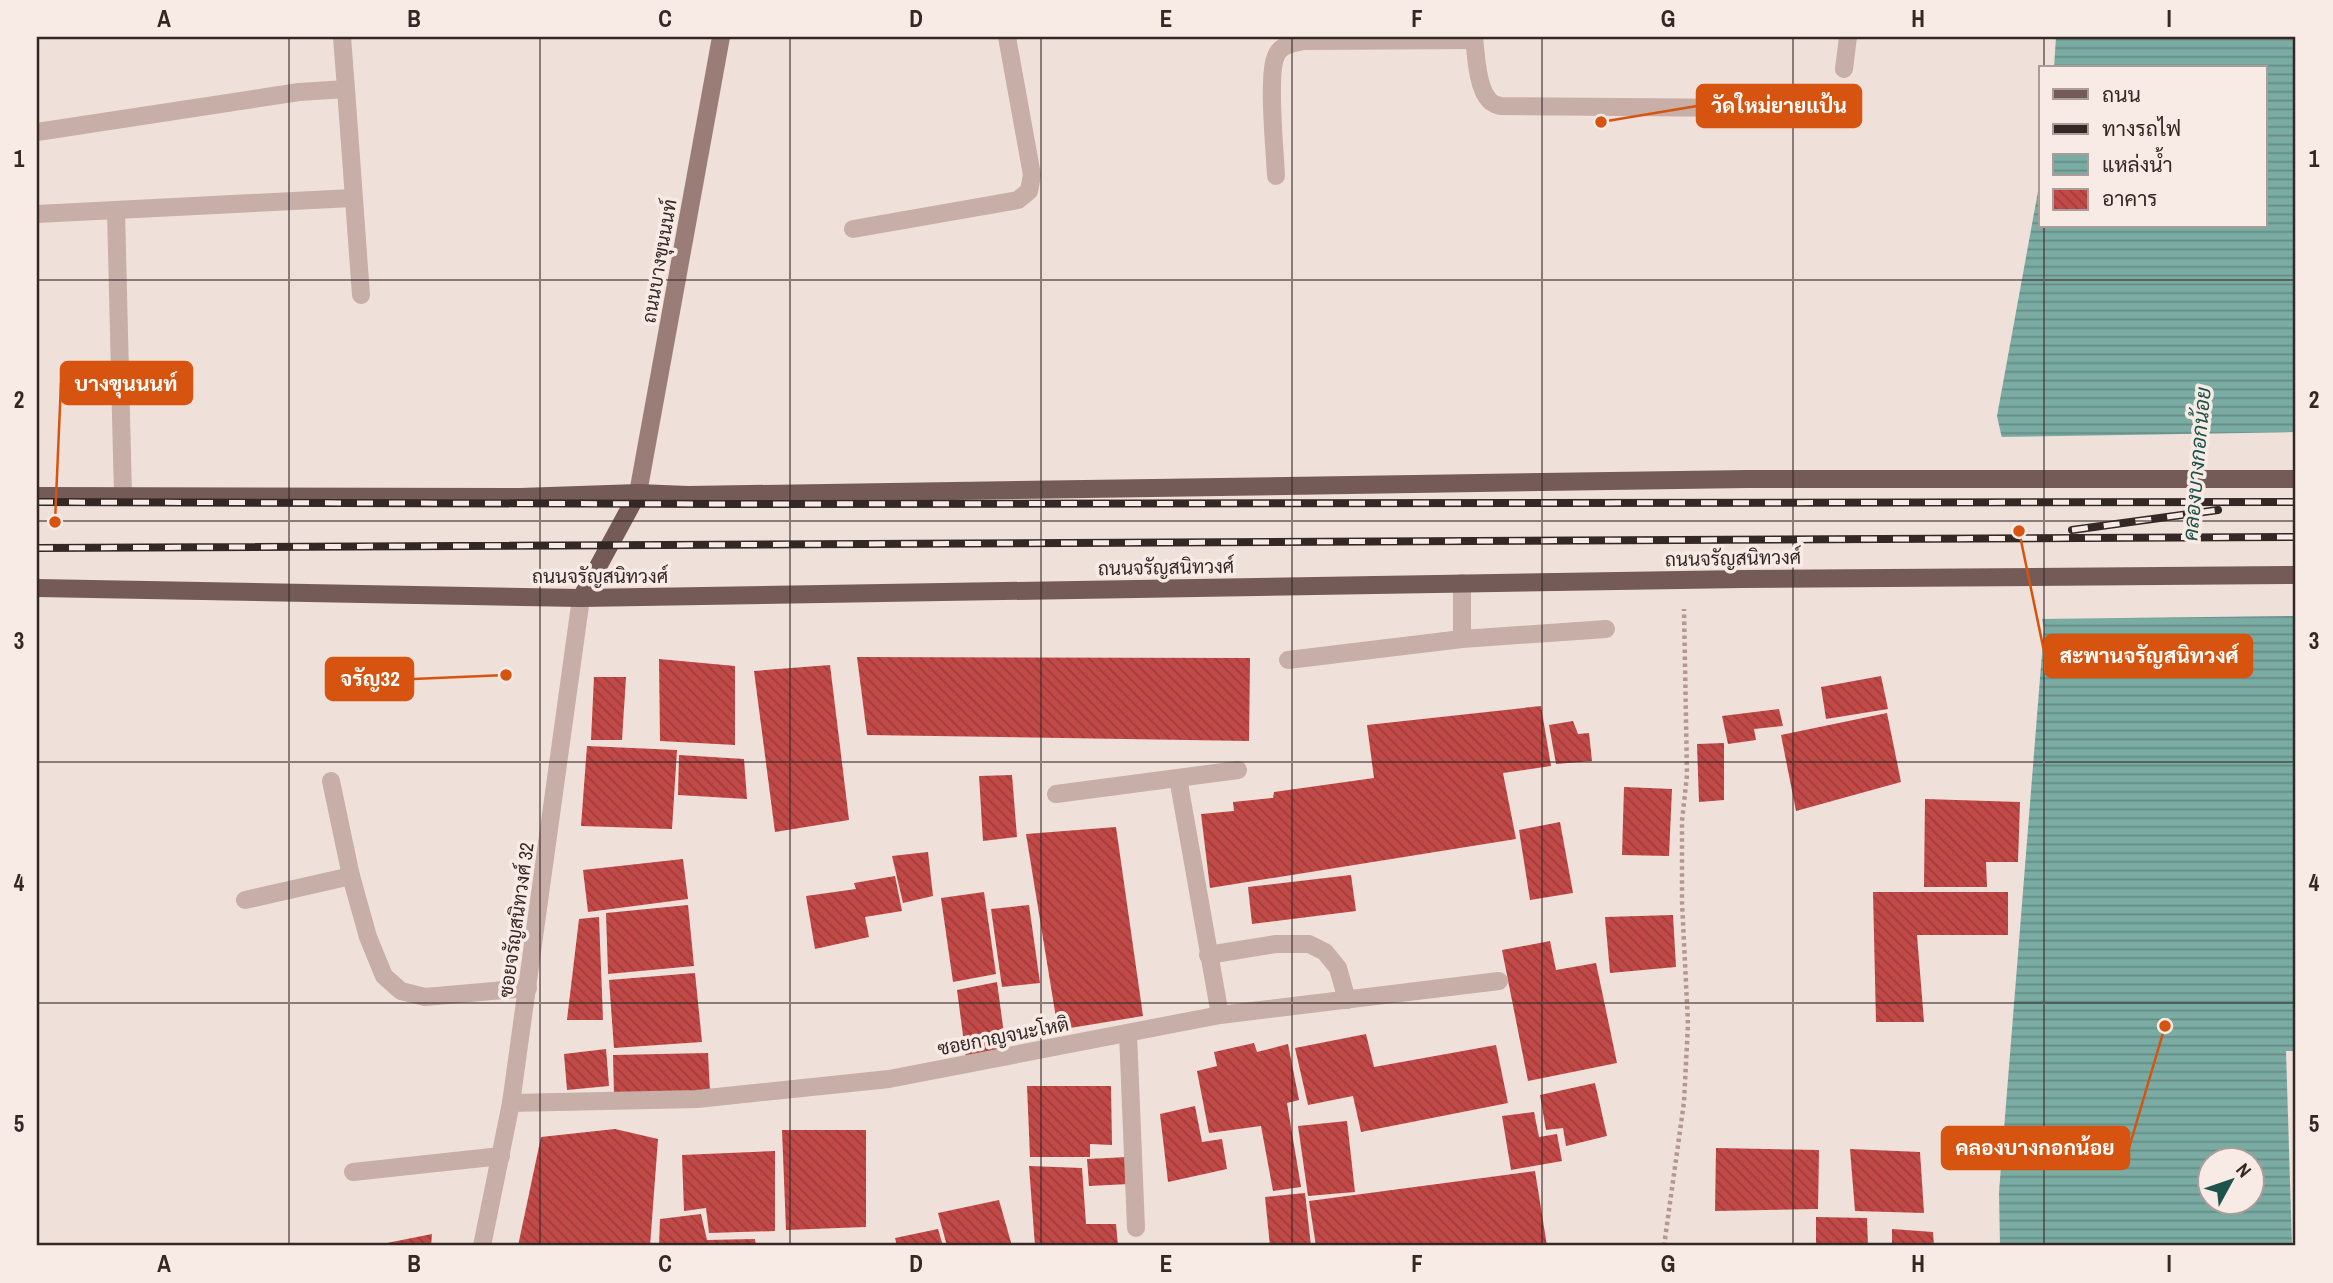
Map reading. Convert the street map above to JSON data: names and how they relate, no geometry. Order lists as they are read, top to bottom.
{
  "streets": {
    "main road": ["ถนนจรัญสนิทวงศ์"],
    "street": ["ถนนบางขุนนนท์", "ซอยจรัญสนิทวงศ์ 32", "ซอยกาญจนะโหติ"]
  },
  "crossings": [
    ["ถนนจรัญสนิทวงศ์", "ซอยจรัญสนิทวงศ์ 32"],
    ["ซอยจรัญสนิทวงศ์ 32", "ซอยกาญจนะโหติ"]
  ],
  "water": ["คลองบางกอกน้อย"],
  "places": [
    "วัดใหม่ยายแป้น",
    "บางขุนนนท์",
    "สะพานจรัญสนิทวงศ์",
    "จรัญ32",
    "คลองบางกอกน้อย"
  ],
  "legend": [
    "ถนน",
    "ทางรถไฟ",
    "แหล่งน้ำ",
    "อาคาร"
  ],
  "north": "top right",
  "grid": {
    "columns": [
      "A",
      "B",
      "C",
      "D",
      "E",
      "F",
      "G",
      "H",
      "I"
    ],
    "rows": [
      "1",
      "2",
      "3",
      "4",
      "5"
    ]
  }
}
